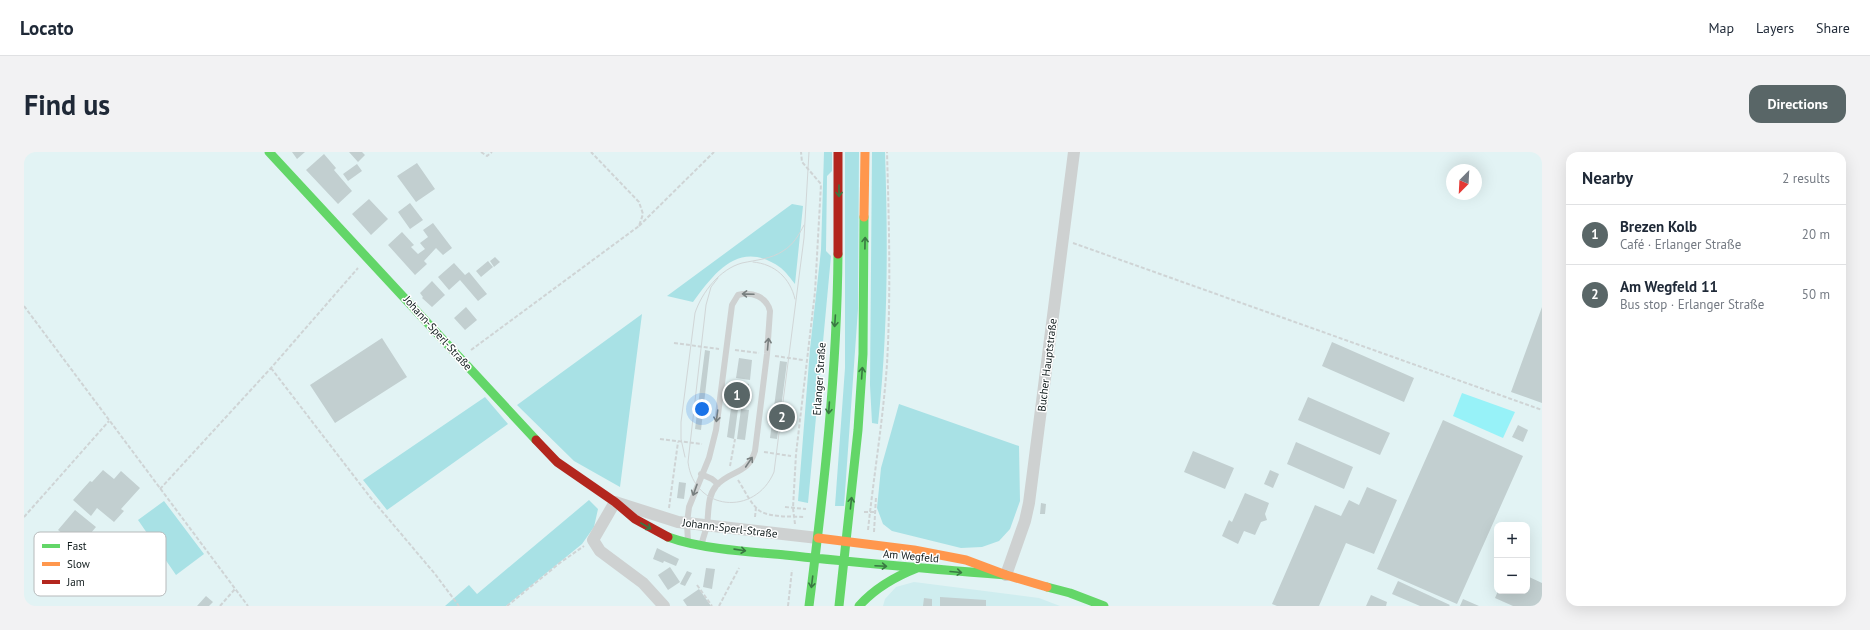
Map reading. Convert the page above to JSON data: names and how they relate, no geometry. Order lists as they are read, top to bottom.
{
  "streets": {
    "street": [
      "Johann-Sperl-Straße",
      "Bucher Hauptstraße",
      "Erlanger Straße",
      "Am Wegfeld"
    ]
  },
  "crossings": [
    ["Johann-Sperl-Straße", "Erlanger Straße"],
    ["Johann-Sperl-Straße", "Am Wegfeld"],
    ["Bucher Hauptstraße", "Am Wegfeld"],
    ["Erlanger Straße", "Am Wegfeld"]
  ],
  "legend": ["Fast", "Slow", "Jam"],
  "north": "bottom left",
  "page": {
    "header": "Locato",
    "nav": ["Map", "Layers", "Share"],
    "buttons": "Directions",
    "title": "Find us",
    "heading": ["Nearby", "2 results"],
    "list": [
      {
        "mark": "1",
        "name": "Brezen Kolb",
        "note": "Café · Erlanger Straße",
        "value": "20 m"
      },
      {
        "mark": "2",
        "name": "Am Wegfeld 11",
        "note": "Bus stop · Erlanger Straße",
        "value": "50 m"
      }
    ],
    "pins": ["1", "2"],
    "map_buttons": ["+", "−"]
  }
}
